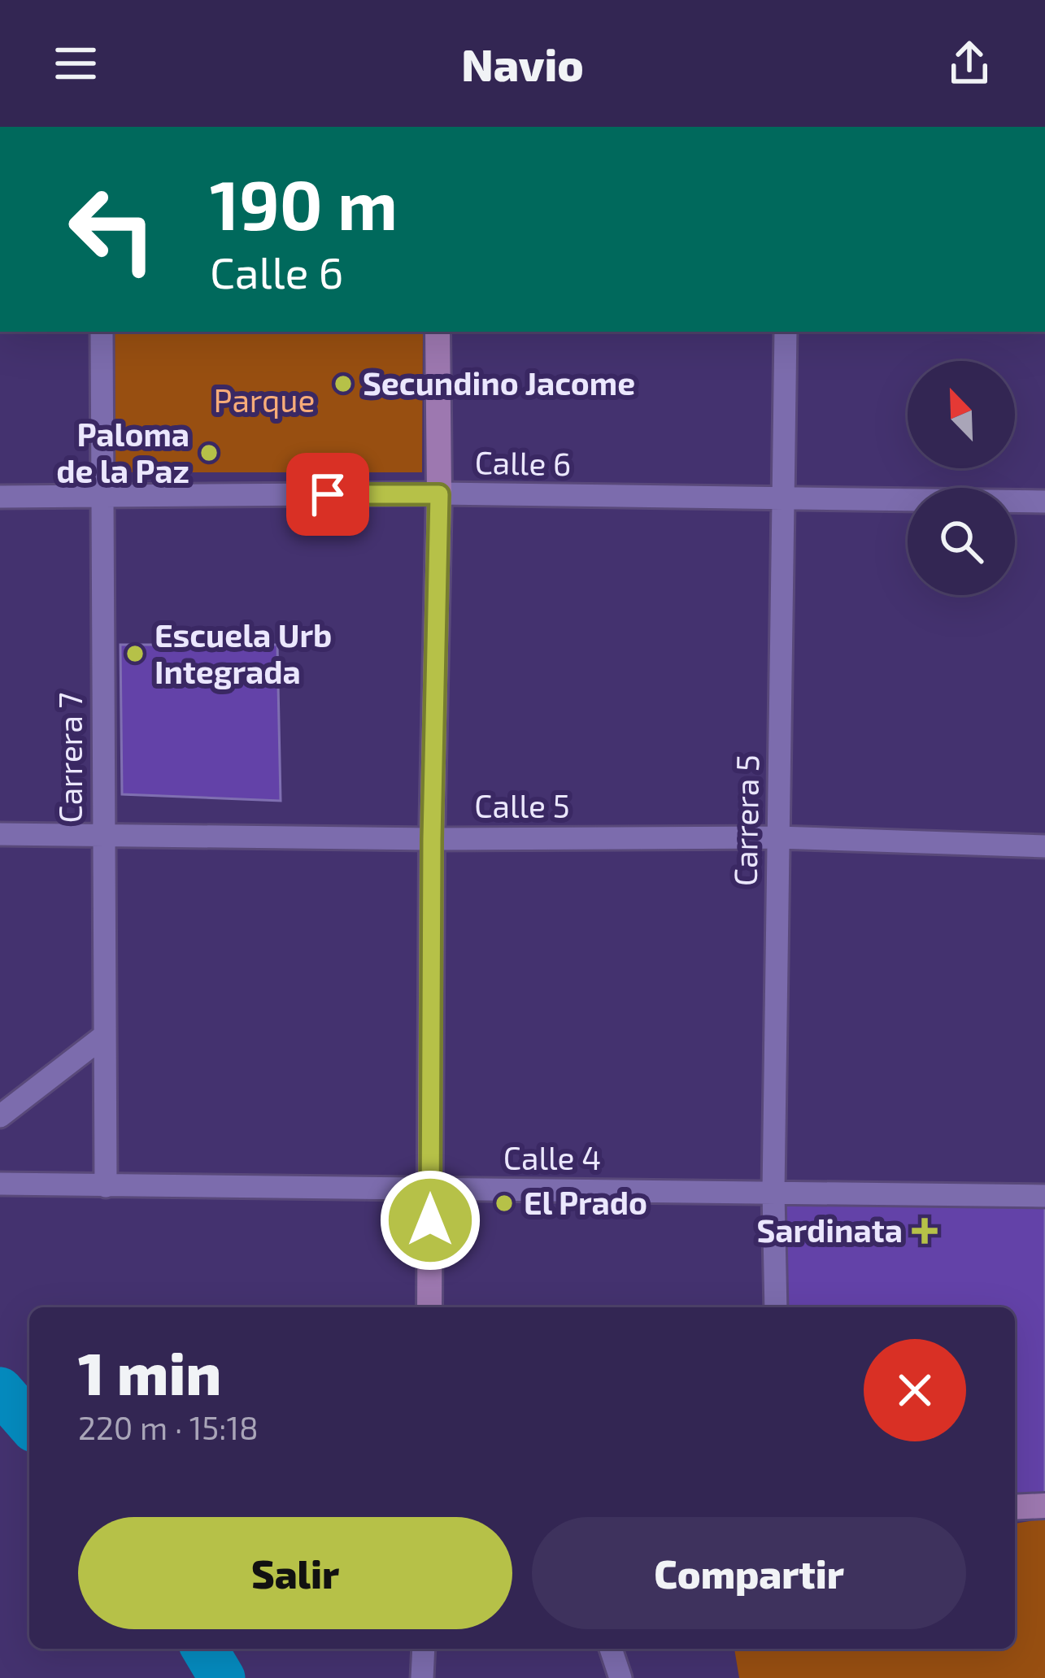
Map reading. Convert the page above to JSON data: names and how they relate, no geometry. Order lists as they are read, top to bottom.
{
  "streets": {
    "street": [
      "Calle 6",
      "Carrera 7",
      "Calle 5",
      "Carrera 5",
      "Calle 4"
    ]
  },
  "crossings": [
    ["Calle 6", "Carrera 7"],
    ["Calle 6", "Carrera 5"],
    ["Carrera 7", "Calle 5"],
    ["Carrera 7", "Calle 4"],
    ["Calle 5", "Carrera 5"],
    ["Carrera 5", "Calle 4"]
  ],
  "parks": ["Parque"],
  "places": {
    "other": [
      "Secundino Jacome",
      "Paloma de la Paz",
      "Escuela Urb Integrada",
      "El Prado"
    ],
    "health": ["Sardinata"]
  },
  "north": "top left",
  "page": {
    "header": "Navio",
    "turn": ["190 m", "Calle 6"],
    "heading": ["1 min", "220 m · 15:18"],
    "buttons": ["Salir", "Compartir"]
  }
}
